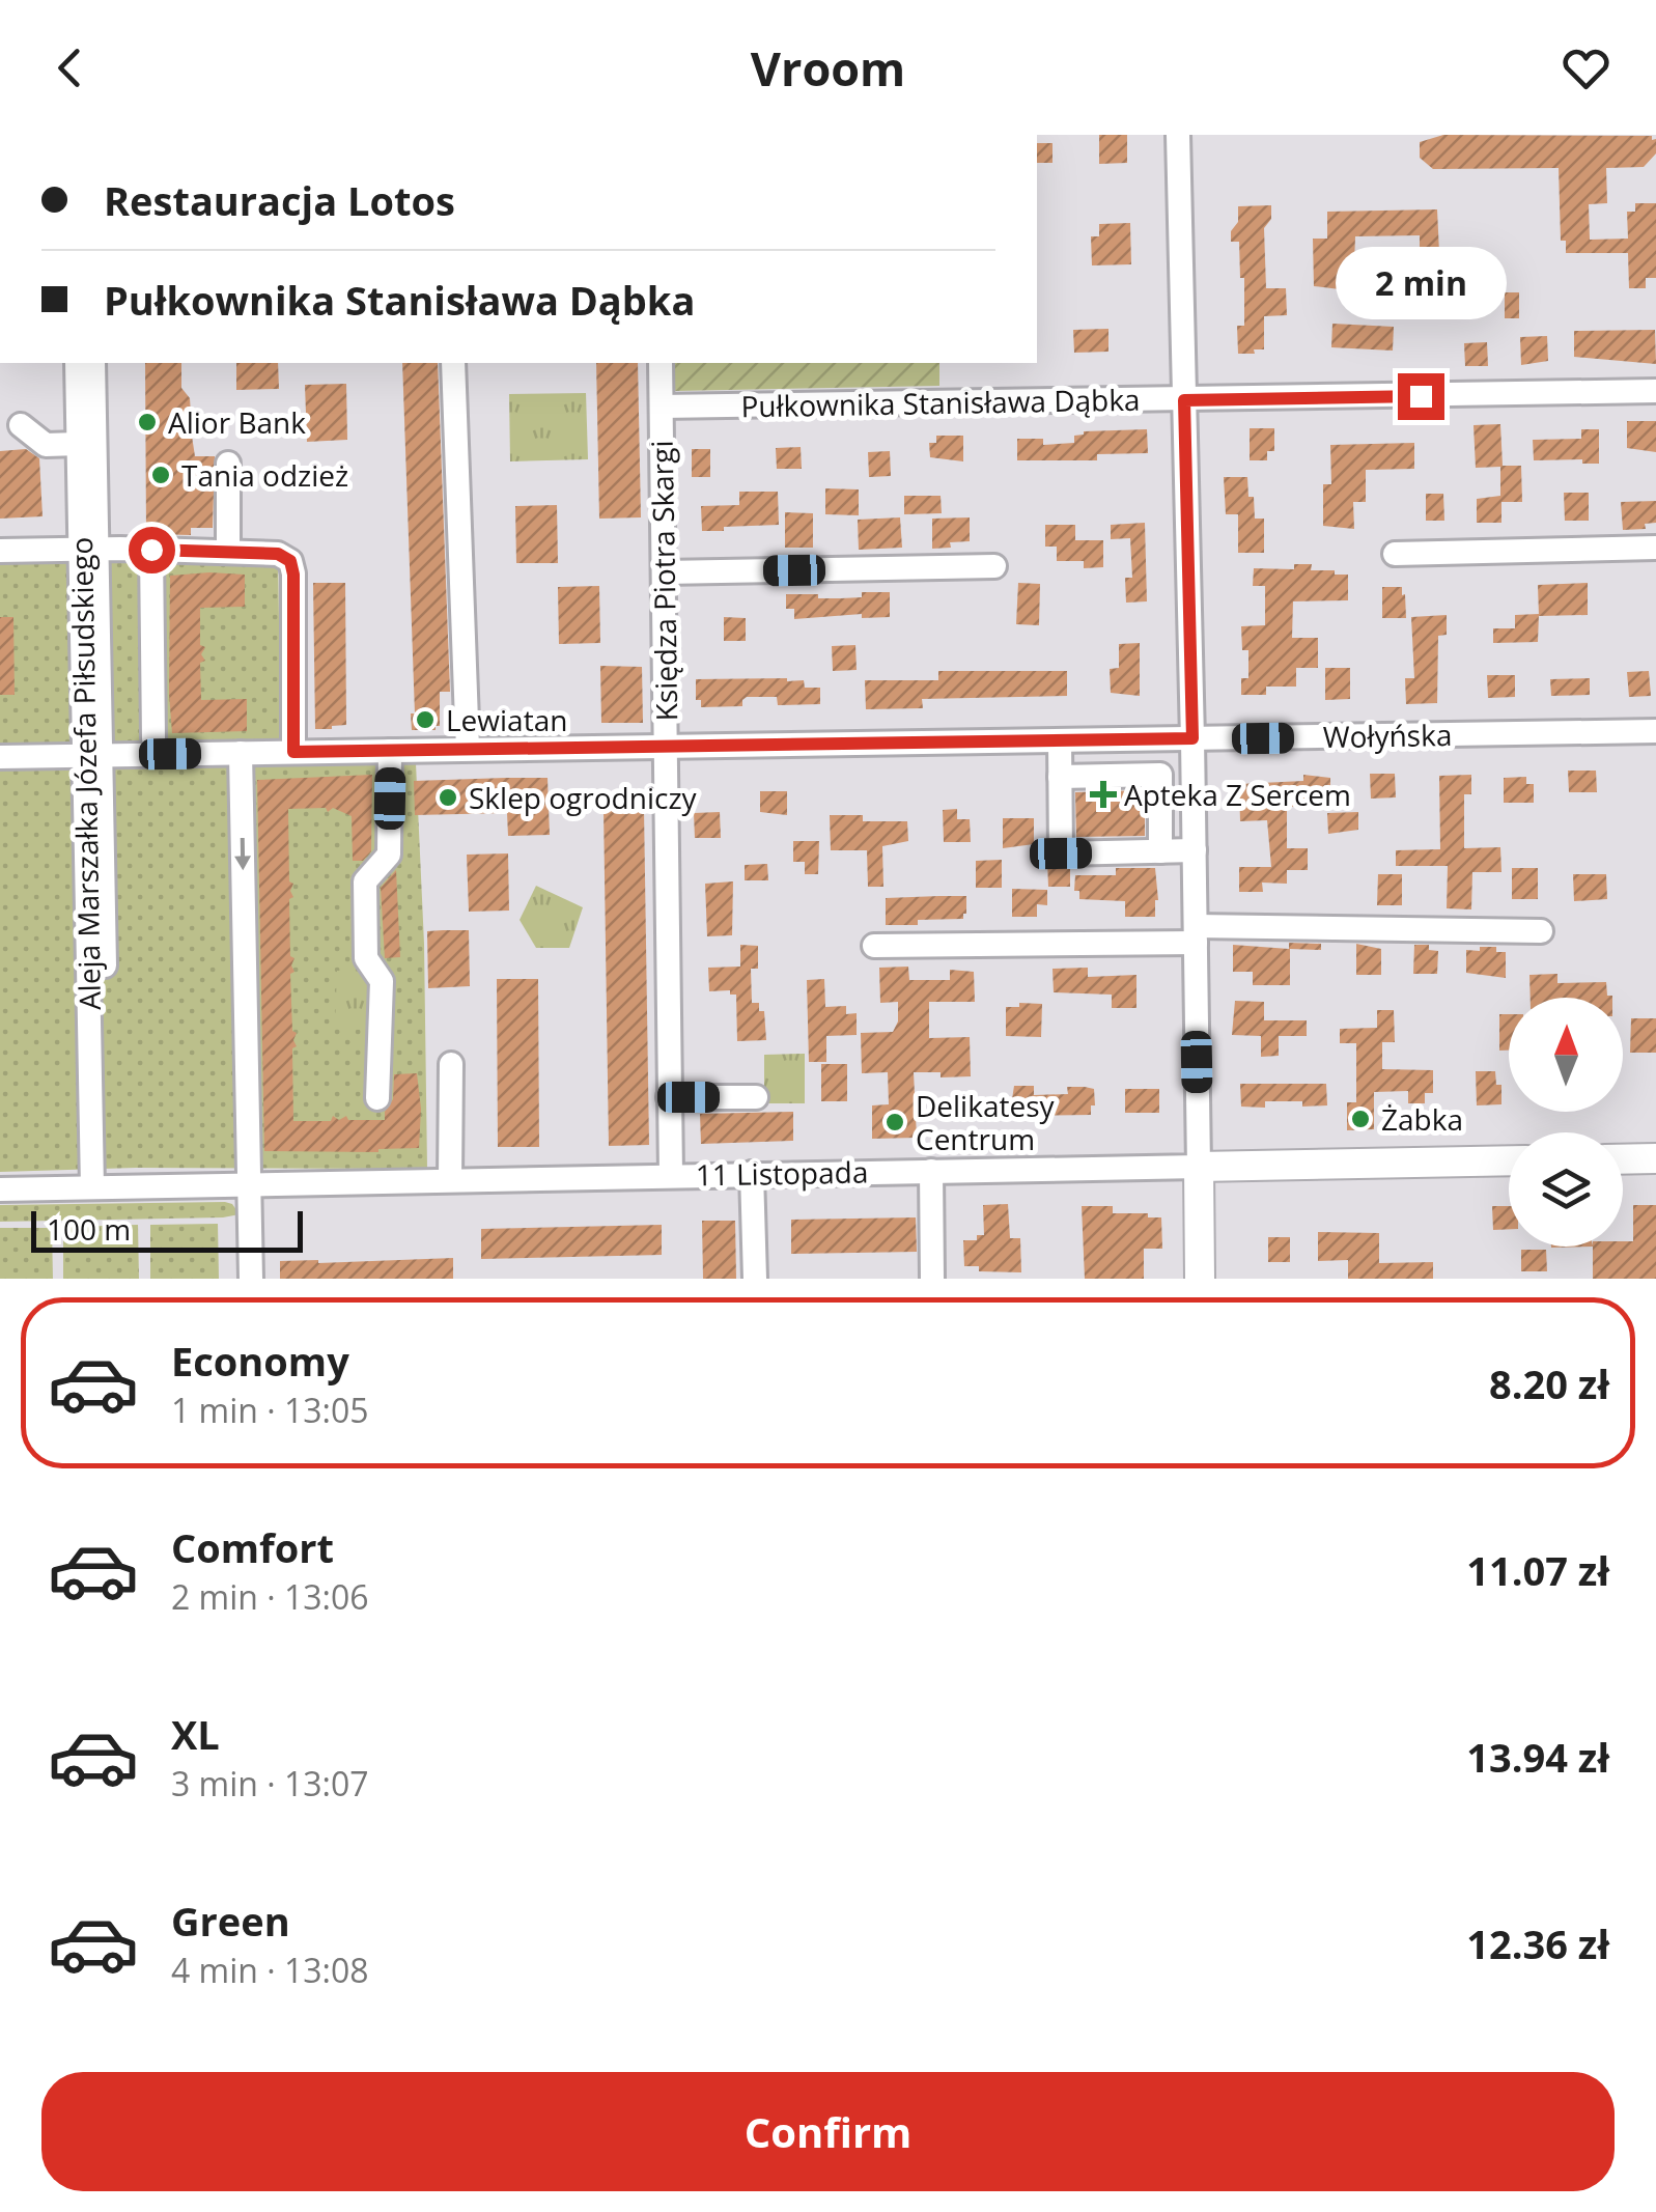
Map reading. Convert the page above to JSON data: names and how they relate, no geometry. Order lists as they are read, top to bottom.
{
  "streets": {
    "main road": ["11 Listopada"],
    "street": [
      "Pułkownika Stanisława Dąbka",
      "Księdza Piotra Skargi",
      "Wołyńska",
      "Aleja Marszałka Józefa Piłsudskiego"
    ]
  },
  "crossings": [
    ["Pułkownika Stanisława Dąbka", "Księdza Piotra Skargi"],
    ["Księdza Piotra Skargi", "Wołyńska"],
    ["Księdza Piotra Skargi", "11 Listopada"],
    ["Wołyńska", "Aleja Marszałka Józefa Piłsudskiego"],
    ["Aleja Marszałka Józefa Piłsudskiego", "11 Listopada"]
  ],
  "places": {
    "other": [
      "Alior Bank",
      "Tania odzież",
      "Lewiatan",
      "Sklep ogrodniczy",
      "Żabka",
      "Delikatesy Centrum"
    ],
    "health": ["Apteka Z Sercem"]
  },
  "scale_bar": "100 m",
  "north": "top",
  "page": {
    "header": "Vroom",
    "banner": ["Restauracja Lotos", "Pułkownika Stanisława Dąbka"],
    "bubble": "2 min",
    "scale": "100 m",
    "list": [
      {
        "name": "Economy",
        "note": "1 min · 13:05",
        "value": "8.20 zł"
      },
      {
        "name": "Comfort",
        "note": "2 min · 13:06",
        "value": "11.07 zł"
      },
      {
        "name": "XL",
        "note": "3 min · 13:07",
        "value": "13.94 zł"
      },
      {
        "name": "Green",
        "note": "4 min · 13:08",
        "value": "12.36 zł"
      }
    ],
    "buttons": "Confirm"
  }
}
